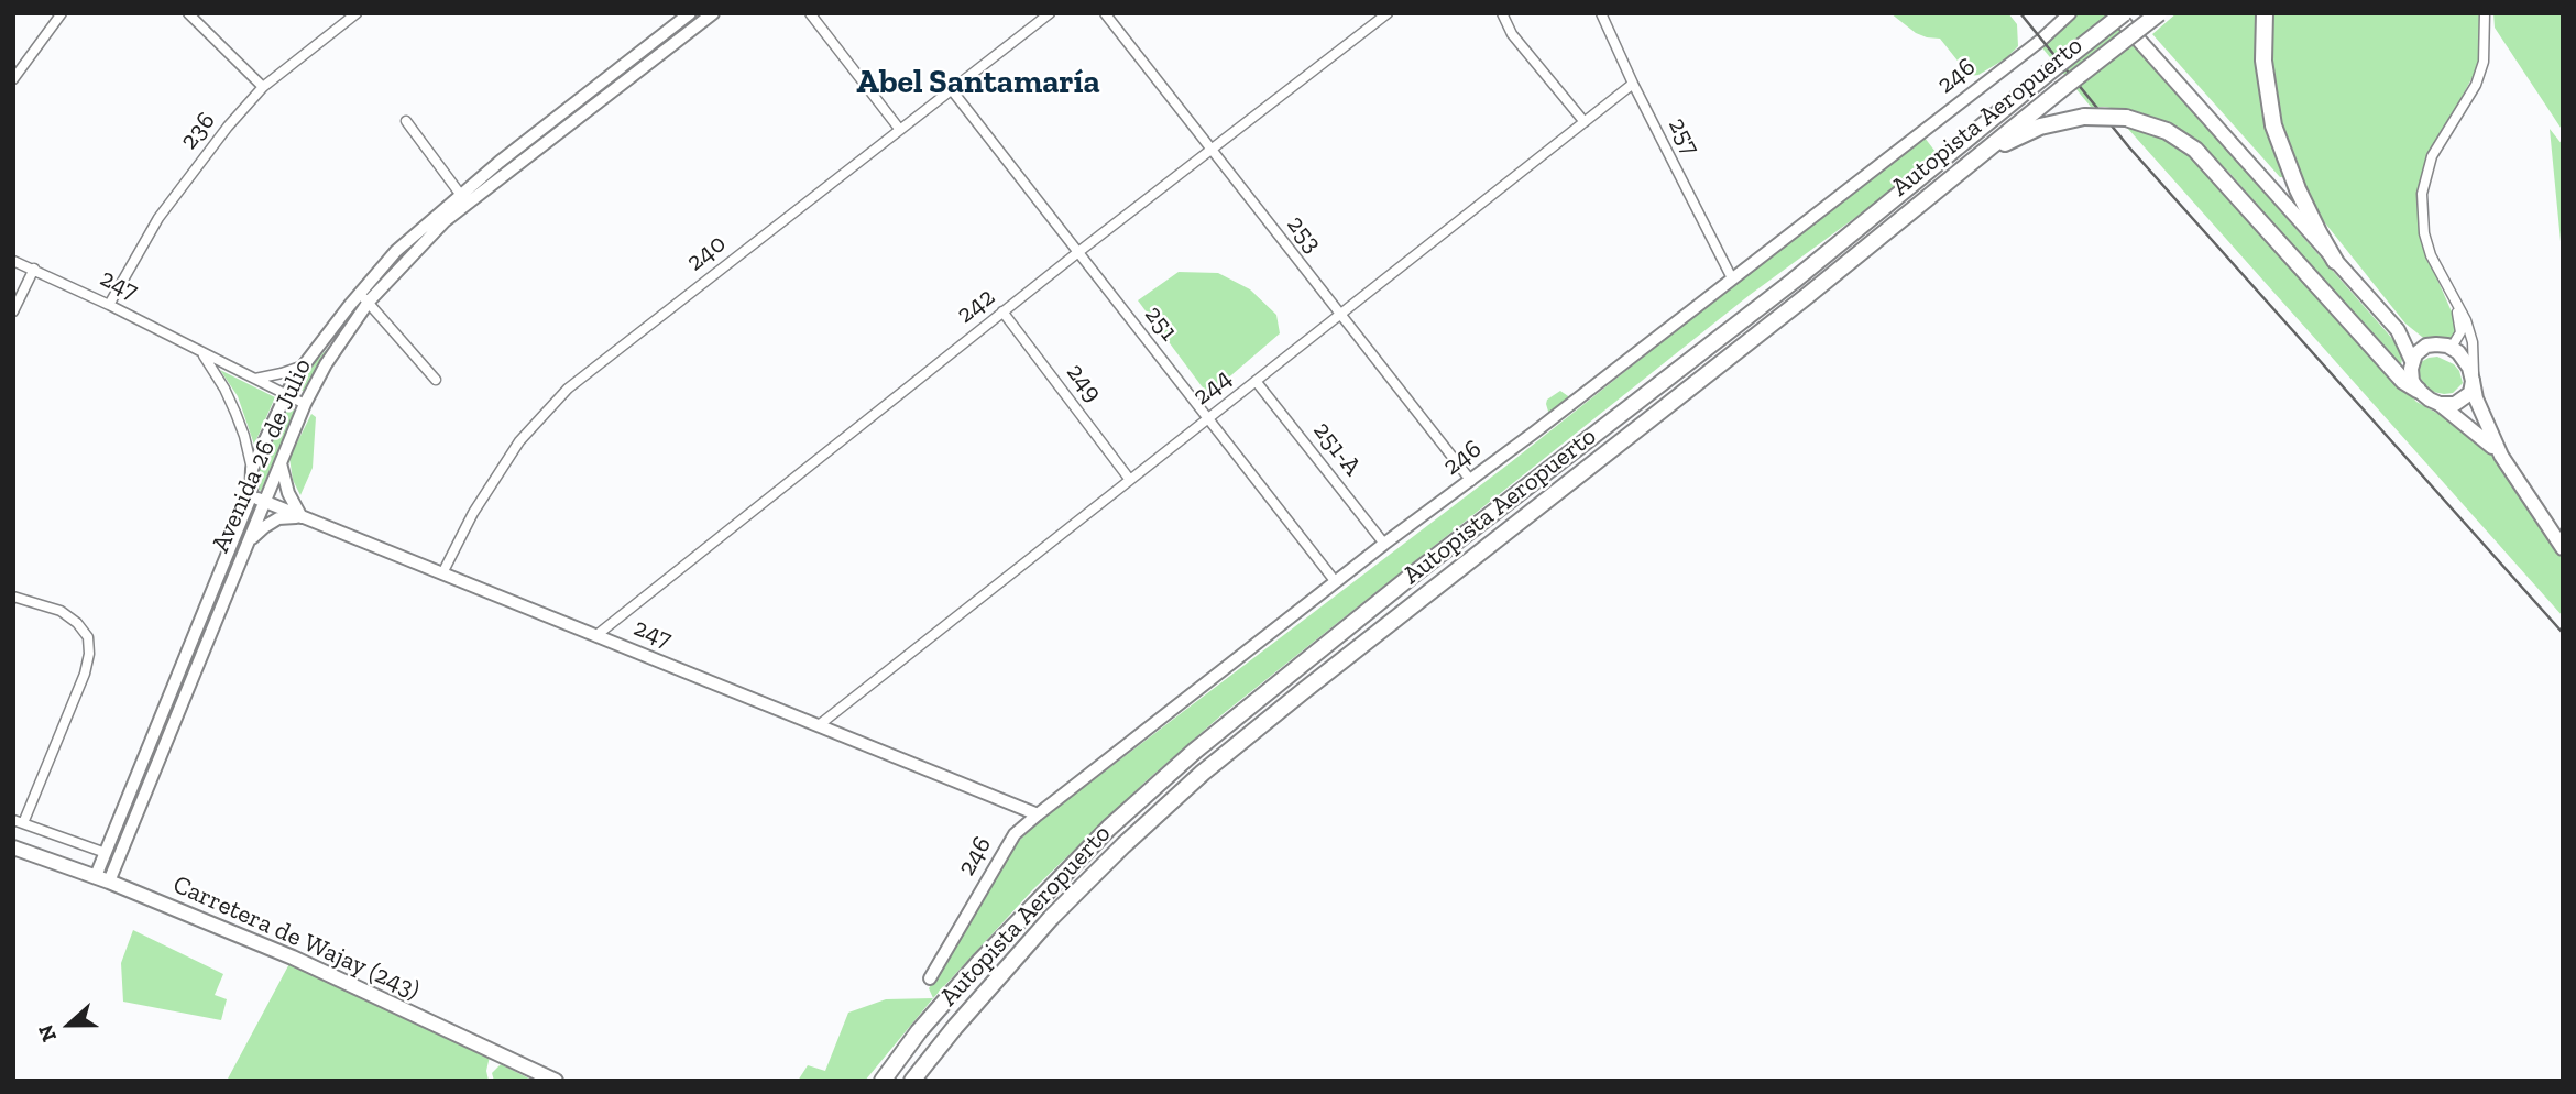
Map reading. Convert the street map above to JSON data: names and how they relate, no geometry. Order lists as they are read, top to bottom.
{
  "streets": {
    "highway": ["Autopista Aeropuerto"],
    "main road": ["Carretera de Wajay (243)"],
    "street": [
      "246",
      "236",
      "257",
      "253",
      "240",
      "247",
      "242",
      "251",
      "249",
      "244",
      "251-A",
      "Avenida 26 de Julio"
    ]
  },
  "crossings": [
    ["246", "257"],
    ["246", "253"],
    ["246", "247"],
    ["246", "251"],
    ["246", "251-A"],
    ["236", "247"],
    ["257", "244"],
    ["253", "242"],
    ["253", "244"],
    ["240", "247"],
    ["240", "251"],
    ["247", "242"],
    ["247", "244"],
    ["247", "Avenida 26 de Julio"],
    ["242", "251"],
    ["242", "249"],
    ["251", "244"],
    ["249", "244"],
    ["244", "251-A"],
    ["Avenida 26 de Julio", "Carretera de Wajay (243)"]
  ],
  "districts": ["Abel Santamaría"],
  "north": "left"
}
